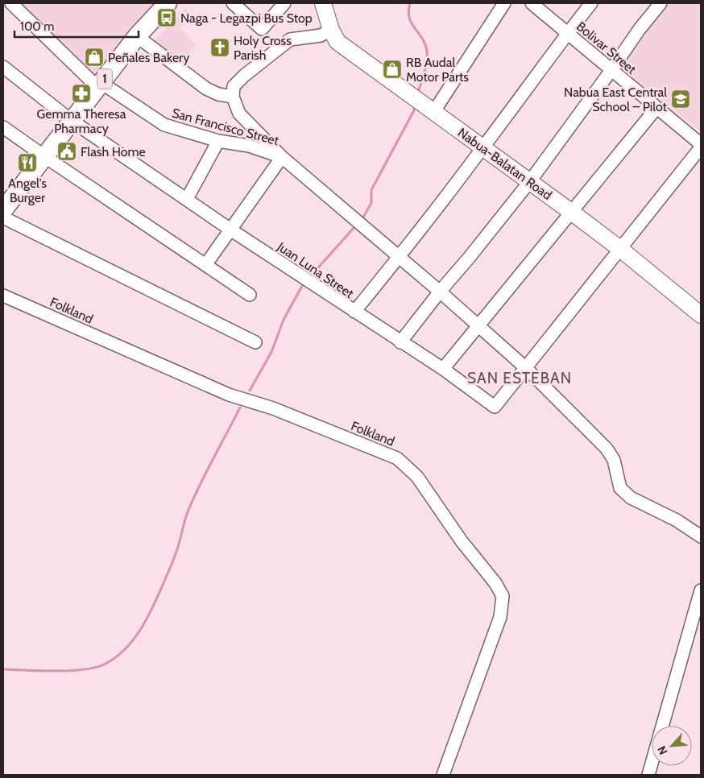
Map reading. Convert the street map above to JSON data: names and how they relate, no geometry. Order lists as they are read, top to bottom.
{
  "streets": {
    "highway": ["1"],
    "main road": ["Nabua-Balatan Road"],
    "street": [
      "Bolivar Street",
      "San Francisco Street",
      "Juan Luna Street",
      "Folkland"
    ]
  },
  "crossings": [
    ["Bolivar Street", "Juan Luna Street"],
    ["1", "San Francisco Street"],
    ["1", "Juan Luna Street"],
    ["Nabua-Balatan Road", "Juan Luna Street"]
  ],
  "districts": ["SAN ESTEBAN"],
  "places": {
    "bus stop": ["Naga - Legazpi Bus Stop"],
    "church": ["Holy Cross Parish"],
    "shop": ["Peñales Bakery", "RB Audal Motor Parts"],
    "pharmacy": ["Gemma Theresa Pharmacy"],
    "school or university": ["Nabua East Central School – Pilot"],
    "public building": ["Flash Home"],
    "restaurant": ["Angel's Burger"]
  },
  "scale_bar": "100 m",
  "north": "bottom left"
}
